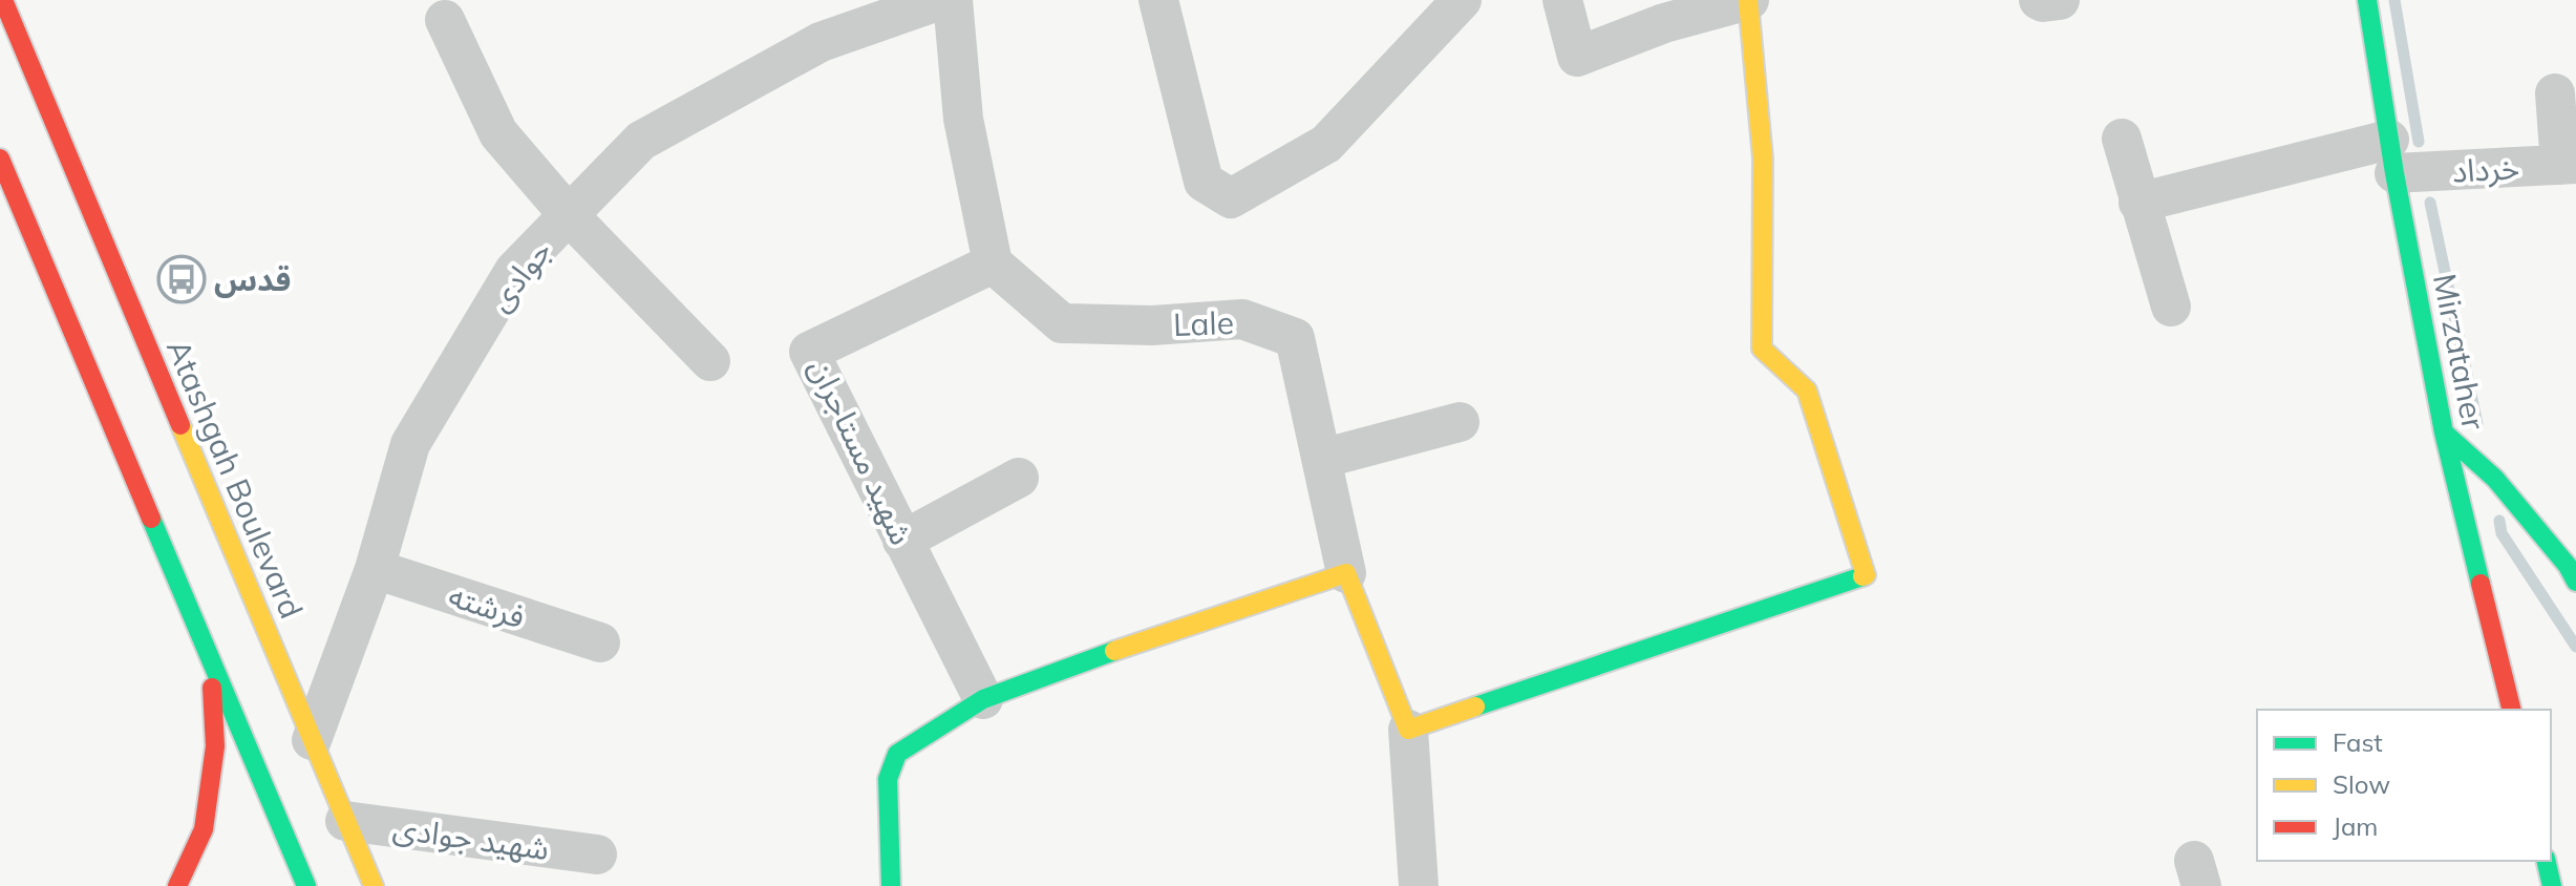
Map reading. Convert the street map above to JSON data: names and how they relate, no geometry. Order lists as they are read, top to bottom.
{
  "streets": {
    "main road": ["Mirzataher", "Atashgah Boulevard"],
    "street": [
      "خرداد",
      "جوادی",
      "Lale",
      "شهید مستاجران",
      "فرشته",
      "شهید جوادی"
    ]
  },
  "crossings": [
    ["خرداد", "Mirzataher"],
    ["جوادی", "Atashgah Boulevard"],
    ["جوادی", "فرشته"],
    ["Lale", "شهید مستاجران"],
    ["Atashgah Boulevard", "شهید جوادی"]
  ],
  "places": {
    "bus stop": ["قدس"]
  },
  "legend": ["Fast", "Slow", "Jam"]
}
